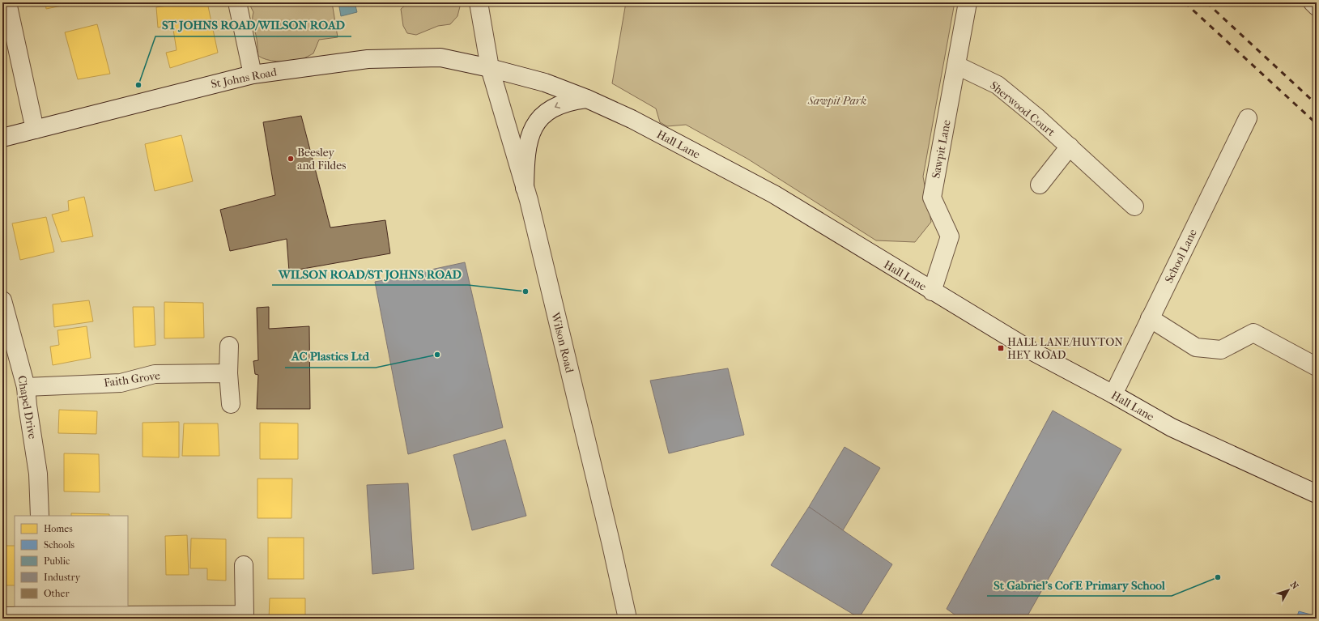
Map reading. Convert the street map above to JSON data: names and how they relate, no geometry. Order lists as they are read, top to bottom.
{
  "streets": {
    "street": [
      "St Johns Road",
      "Sherwood Court",
      "Hall Lane",
      "Sawpit Lane",
      "School Lane",
      "Wilson Road",
      "Faith Grove",
      "Chapel Drive"
    ]
  },
  "crossings": [
    ["St Johns Road", "Hall Lane"],
    ["St Johns Road", "Wilson Road"],
    ["Sherwood Court", "Sawpit Lane"],
    ["Hall Lane", "Sawpit Lane"],
    ["Hall Lane", "School Lane"],
    ["Hall Lane", "Wilson Road"],
    ["Faith Grove", "Chapel Drive"]
  ],
  "parks": ["Sawpit Park"],
  "places": {
    "other": [
      "ST JOHNS ROAD/WILSON ROAD",
      "Beesley and Fildes",
      "WILSON ROAD/ST JOHNS ROAD",
      "AC Plastics Ltd",
      "St Gabriel's CofE Primary School"
    ],
    "transit": ["HALL LANE/HUYTON HEY ROAD"]
  },
  "legend": [
    "Homes",
    "Schools",
    "Public",
    "Industry",
    "Other"
  ],
  "north": "top right"
}
